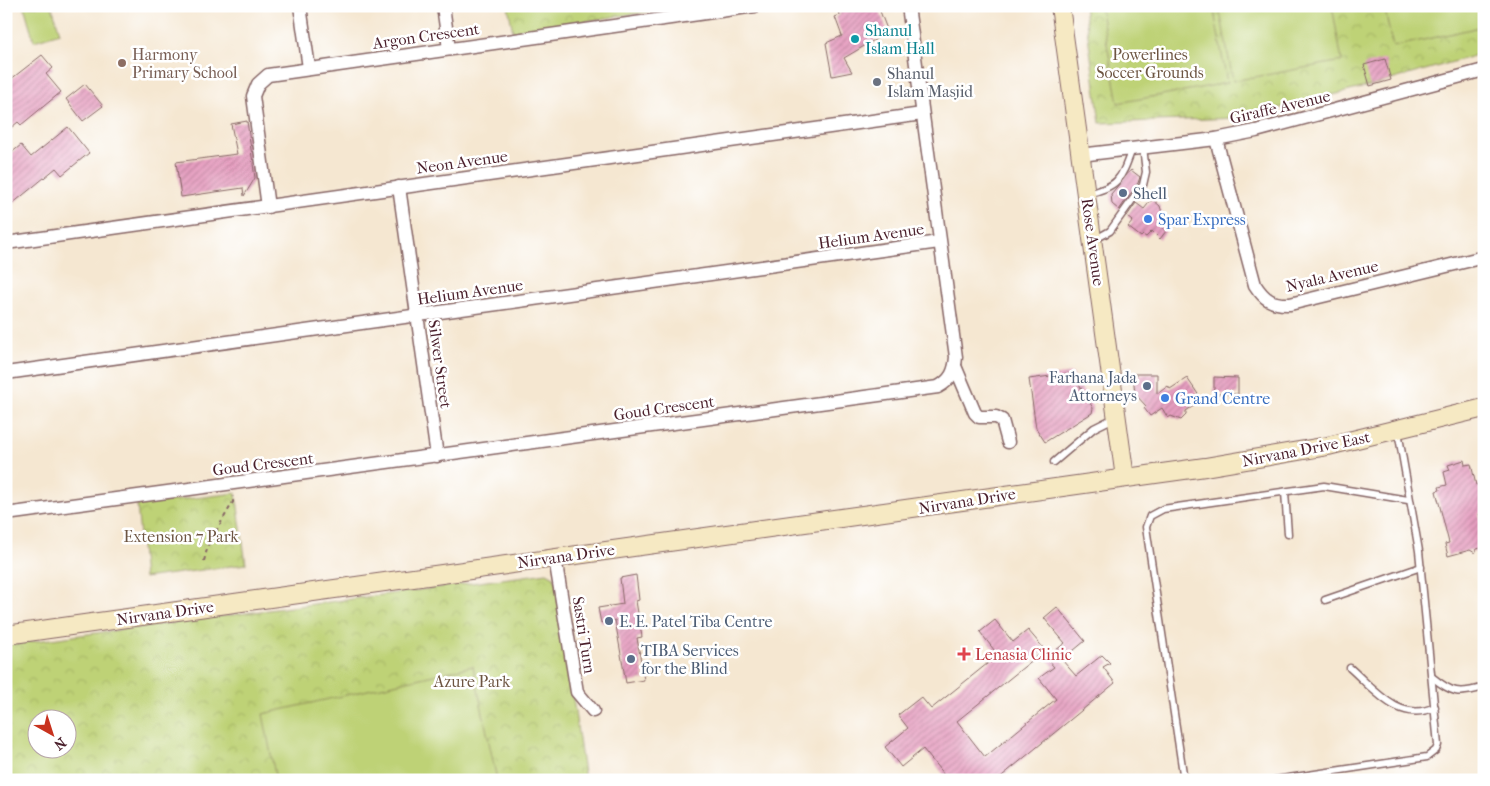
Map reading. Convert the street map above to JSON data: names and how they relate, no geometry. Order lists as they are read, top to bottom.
{
  "streets": {
    "main road": ["Rose Avenue", "Nirvana Drive East", "Nirvana Drive"],
    "street": [
      "Argon Crescent",
      "Giraffe Avenue",
      "Neon Avenue",
      "Helium Avenue",
      "Nyala Avenue",
      "Silwer Street",
      "Goud Crescent",
      "Sastri Turn"
    ]
  },
  "crossings": [
    ["Argon Crescent", "Neon Avenue"],
    ["Giraffe Avenue", "Rose Avenue"],
    ["Giraffe Avenue", "Nyala Avenue"],
    ["Neon Avenue", "Silwer Street"],
    ["Helium Avenue", "Silwer Street"],
    ["Rose Avenue", "Nirvana Drive East"],
    ["Rose Avenue", "Nirvana Drive"],
    ["Silwer Street", "Goud Crescent"],
    ["Nirvana Drive East", "Nirvana Drive"],
    ["Nirvana Drive", "Sastri Turn"]
  ],
  "parks": ["Powerlines Soccer Grounds", "Extension 7 Park", "Azure Park"],
  "places": {
    "other": [
      "Shanul Islam Hall",
      "Harmony Primary School",
      "Shanul Islam Masjid",
      "Shell",
      "Spar Express",
      "Farhana Jada Attorneys",
      "Grand Centre",
      "E. E. Patel Tiba Centre",
      "TIBA Services for the Blind"
    ],
    "health": ["Lenasia Clinic"]
  },
  "north": "bottom right"
}
